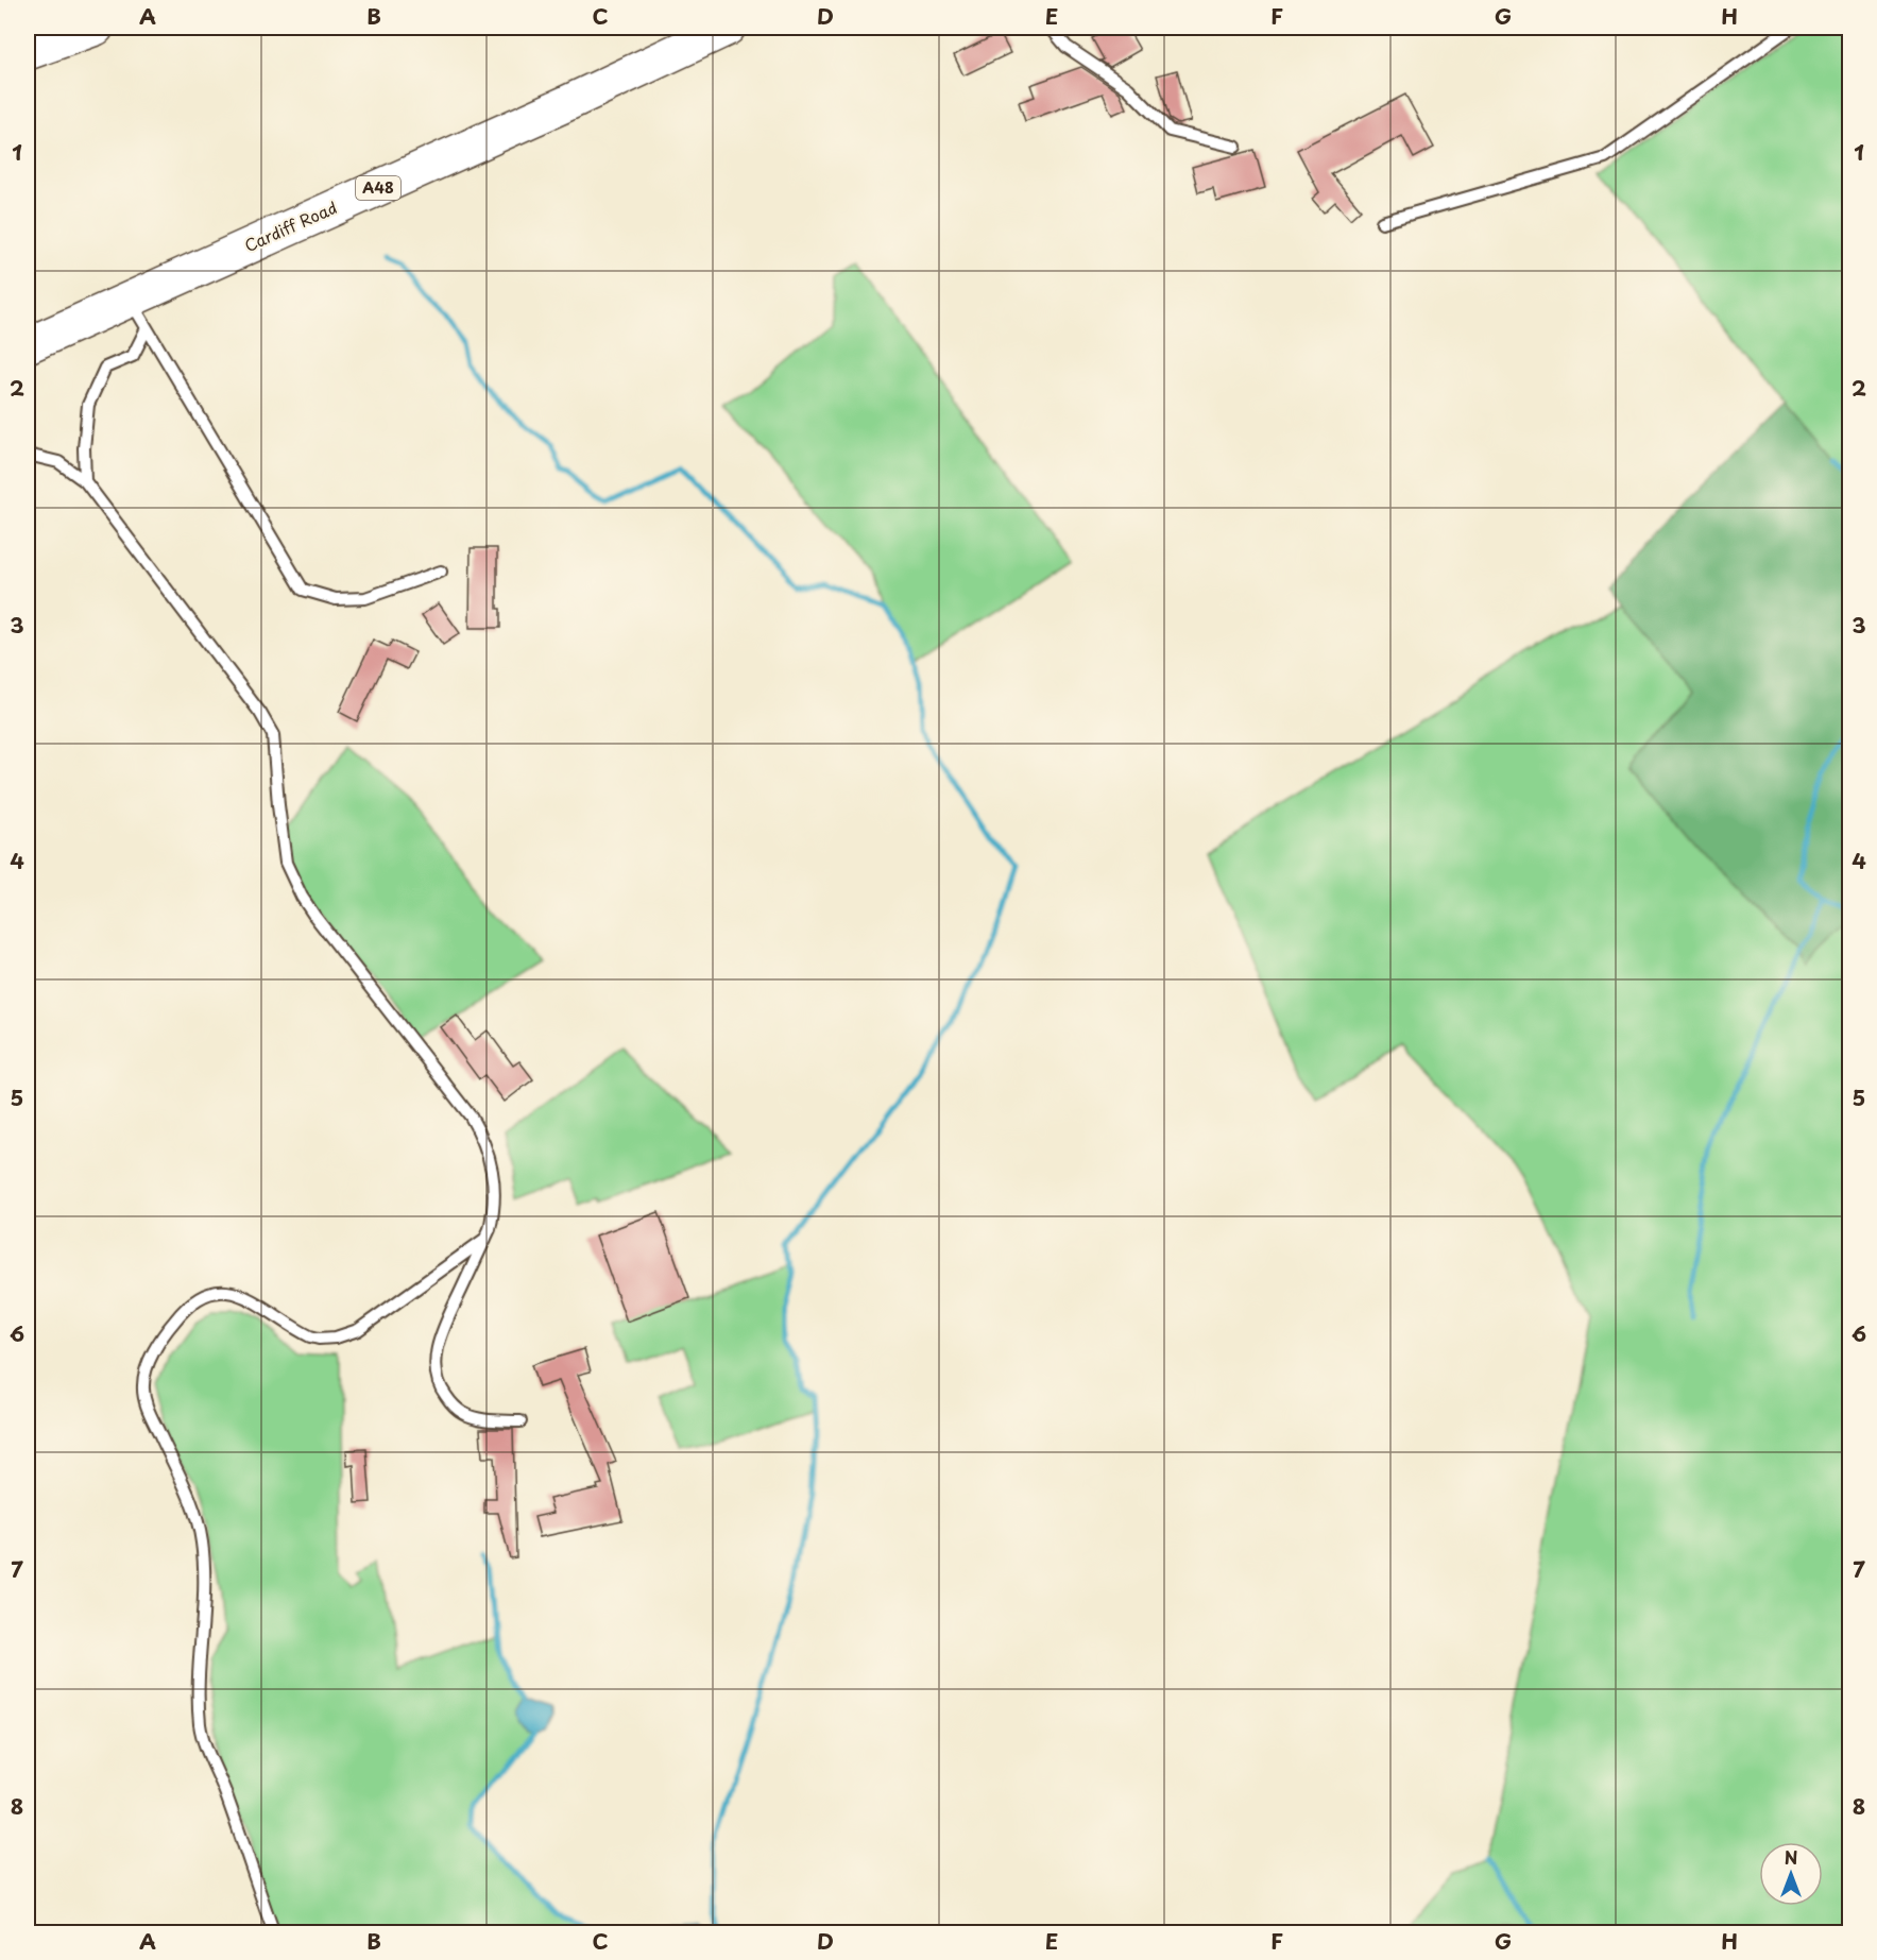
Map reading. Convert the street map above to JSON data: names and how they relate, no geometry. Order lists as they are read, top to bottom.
{
  "streets": {
    "main road": ["A48", "Cardiff Road"]
  },
  "north": "top",
  "grid": {
    "columns": [
      "A",
      "B",
      "C",
      "D",
      "E",
      "F",
      "G",
      "H"
    ],
    "rows": [
      "1",
      "2",
      "3",
      "4",
      "5",
      "6",
      "7",
      "8"
    ]
  }
}
